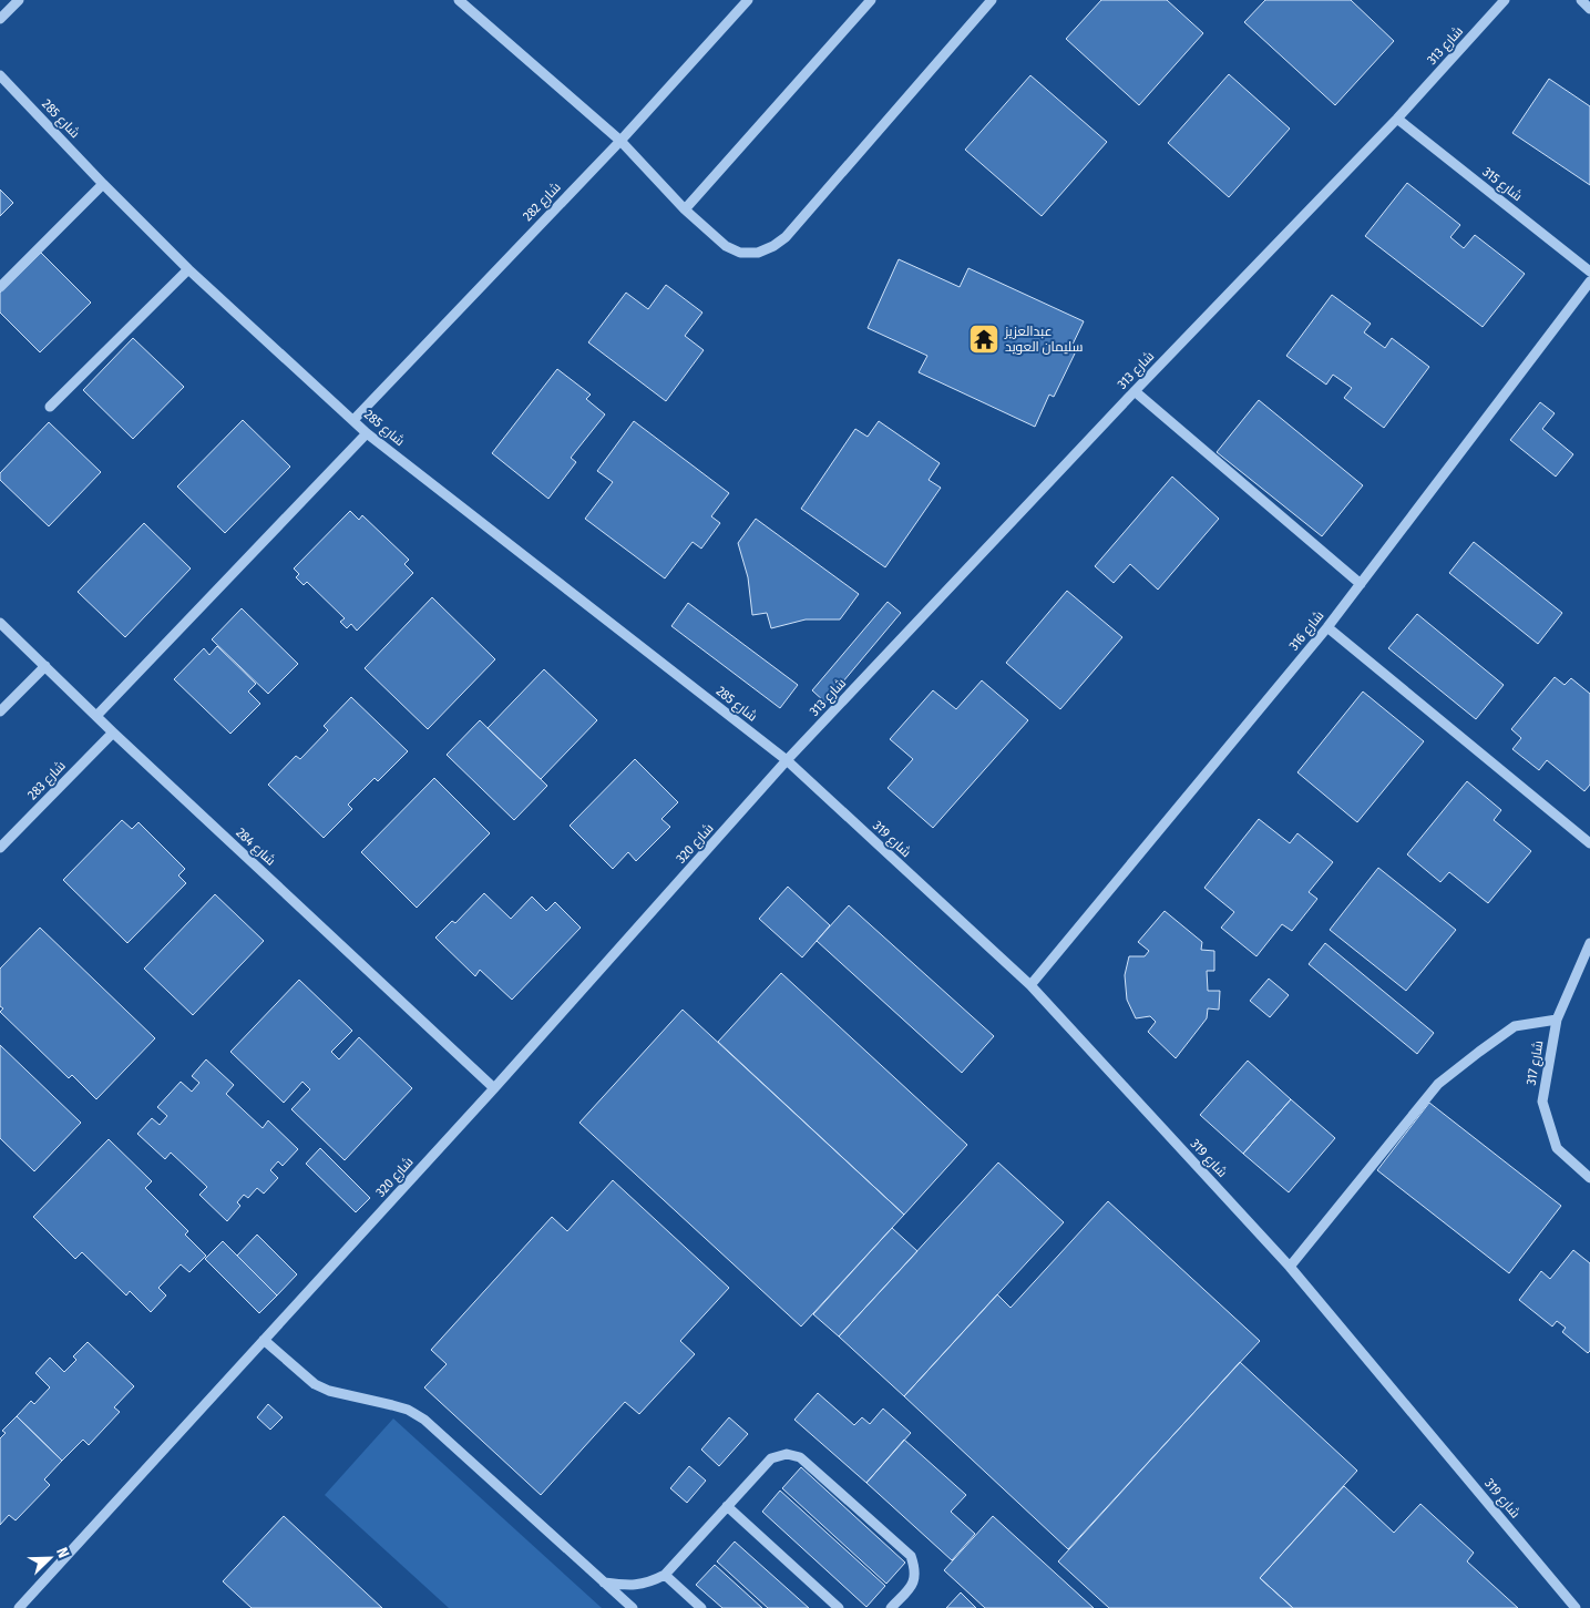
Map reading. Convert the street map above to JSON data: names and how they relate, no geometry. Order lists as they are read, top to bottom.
{
  "streets": {
    "street": [
      "شارع 313",
      "شارع 285",
      "شارع 315",
      "شارع 282",
      "شارع 316",
      "شارع 283",
      "شارع 319",
      "شارع 320",
      "شارع 284",
      "شارع 317"
    ]
  },
  "crossings": [
    ["شارع 313", "شارع 285"],
    ["شارع 313", "شارع 315"],
    ["شارع 313", "شارع 319"],
    ["شارع 313", "شارع 320"],
    ["شارع 285", "شارع 282"],
    ["شارع 285", "شارع 319"],
    ["شارع 285", "شارع 320"],
    ["شارع 316", "شارع 319"],
    ["شارع 283", "شارع 284"],
    ["شارع 319", "شارع 320"],
    ["شارع 320", "شارع 284"]
  ],
  "places": {
    "temple": ["عبدالعزيز سليمان العويد"]
  },
  "north": "top right"
}
